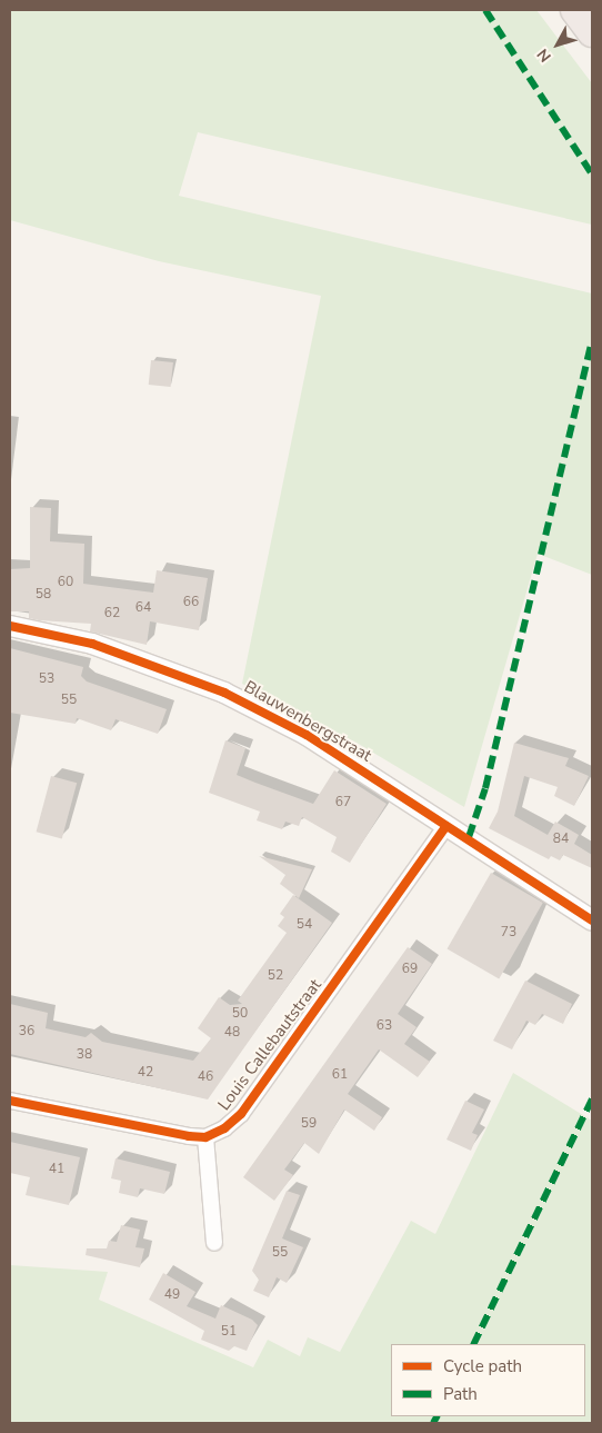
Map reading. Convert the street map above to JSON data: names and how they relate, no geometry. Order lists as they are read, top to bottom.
{
  "streets": {
    "street": ["Blauwenbergstraat", "Louis Callebautstraat"]
  },
  "crossings": [
    ["Blauwenbergstraat", "Louis Callebautstraat"]
  ],
  "house_numbers": [
    "60",
    "58",
    "66",
    "64",
    "62",
    "53",
    "55",
    "67",
    "84",
    "54",
    "73",
    "69",
    "52",
    "50",
    "63",
    "36",
    "48",
    "38",
    "42",
    "61",
    "46",
    "59",
    "41",
    "55",
    "49",
    "51"
  ],
  "legend": ["Cycle path", "Path"],
  "north": "bottom left"
}
